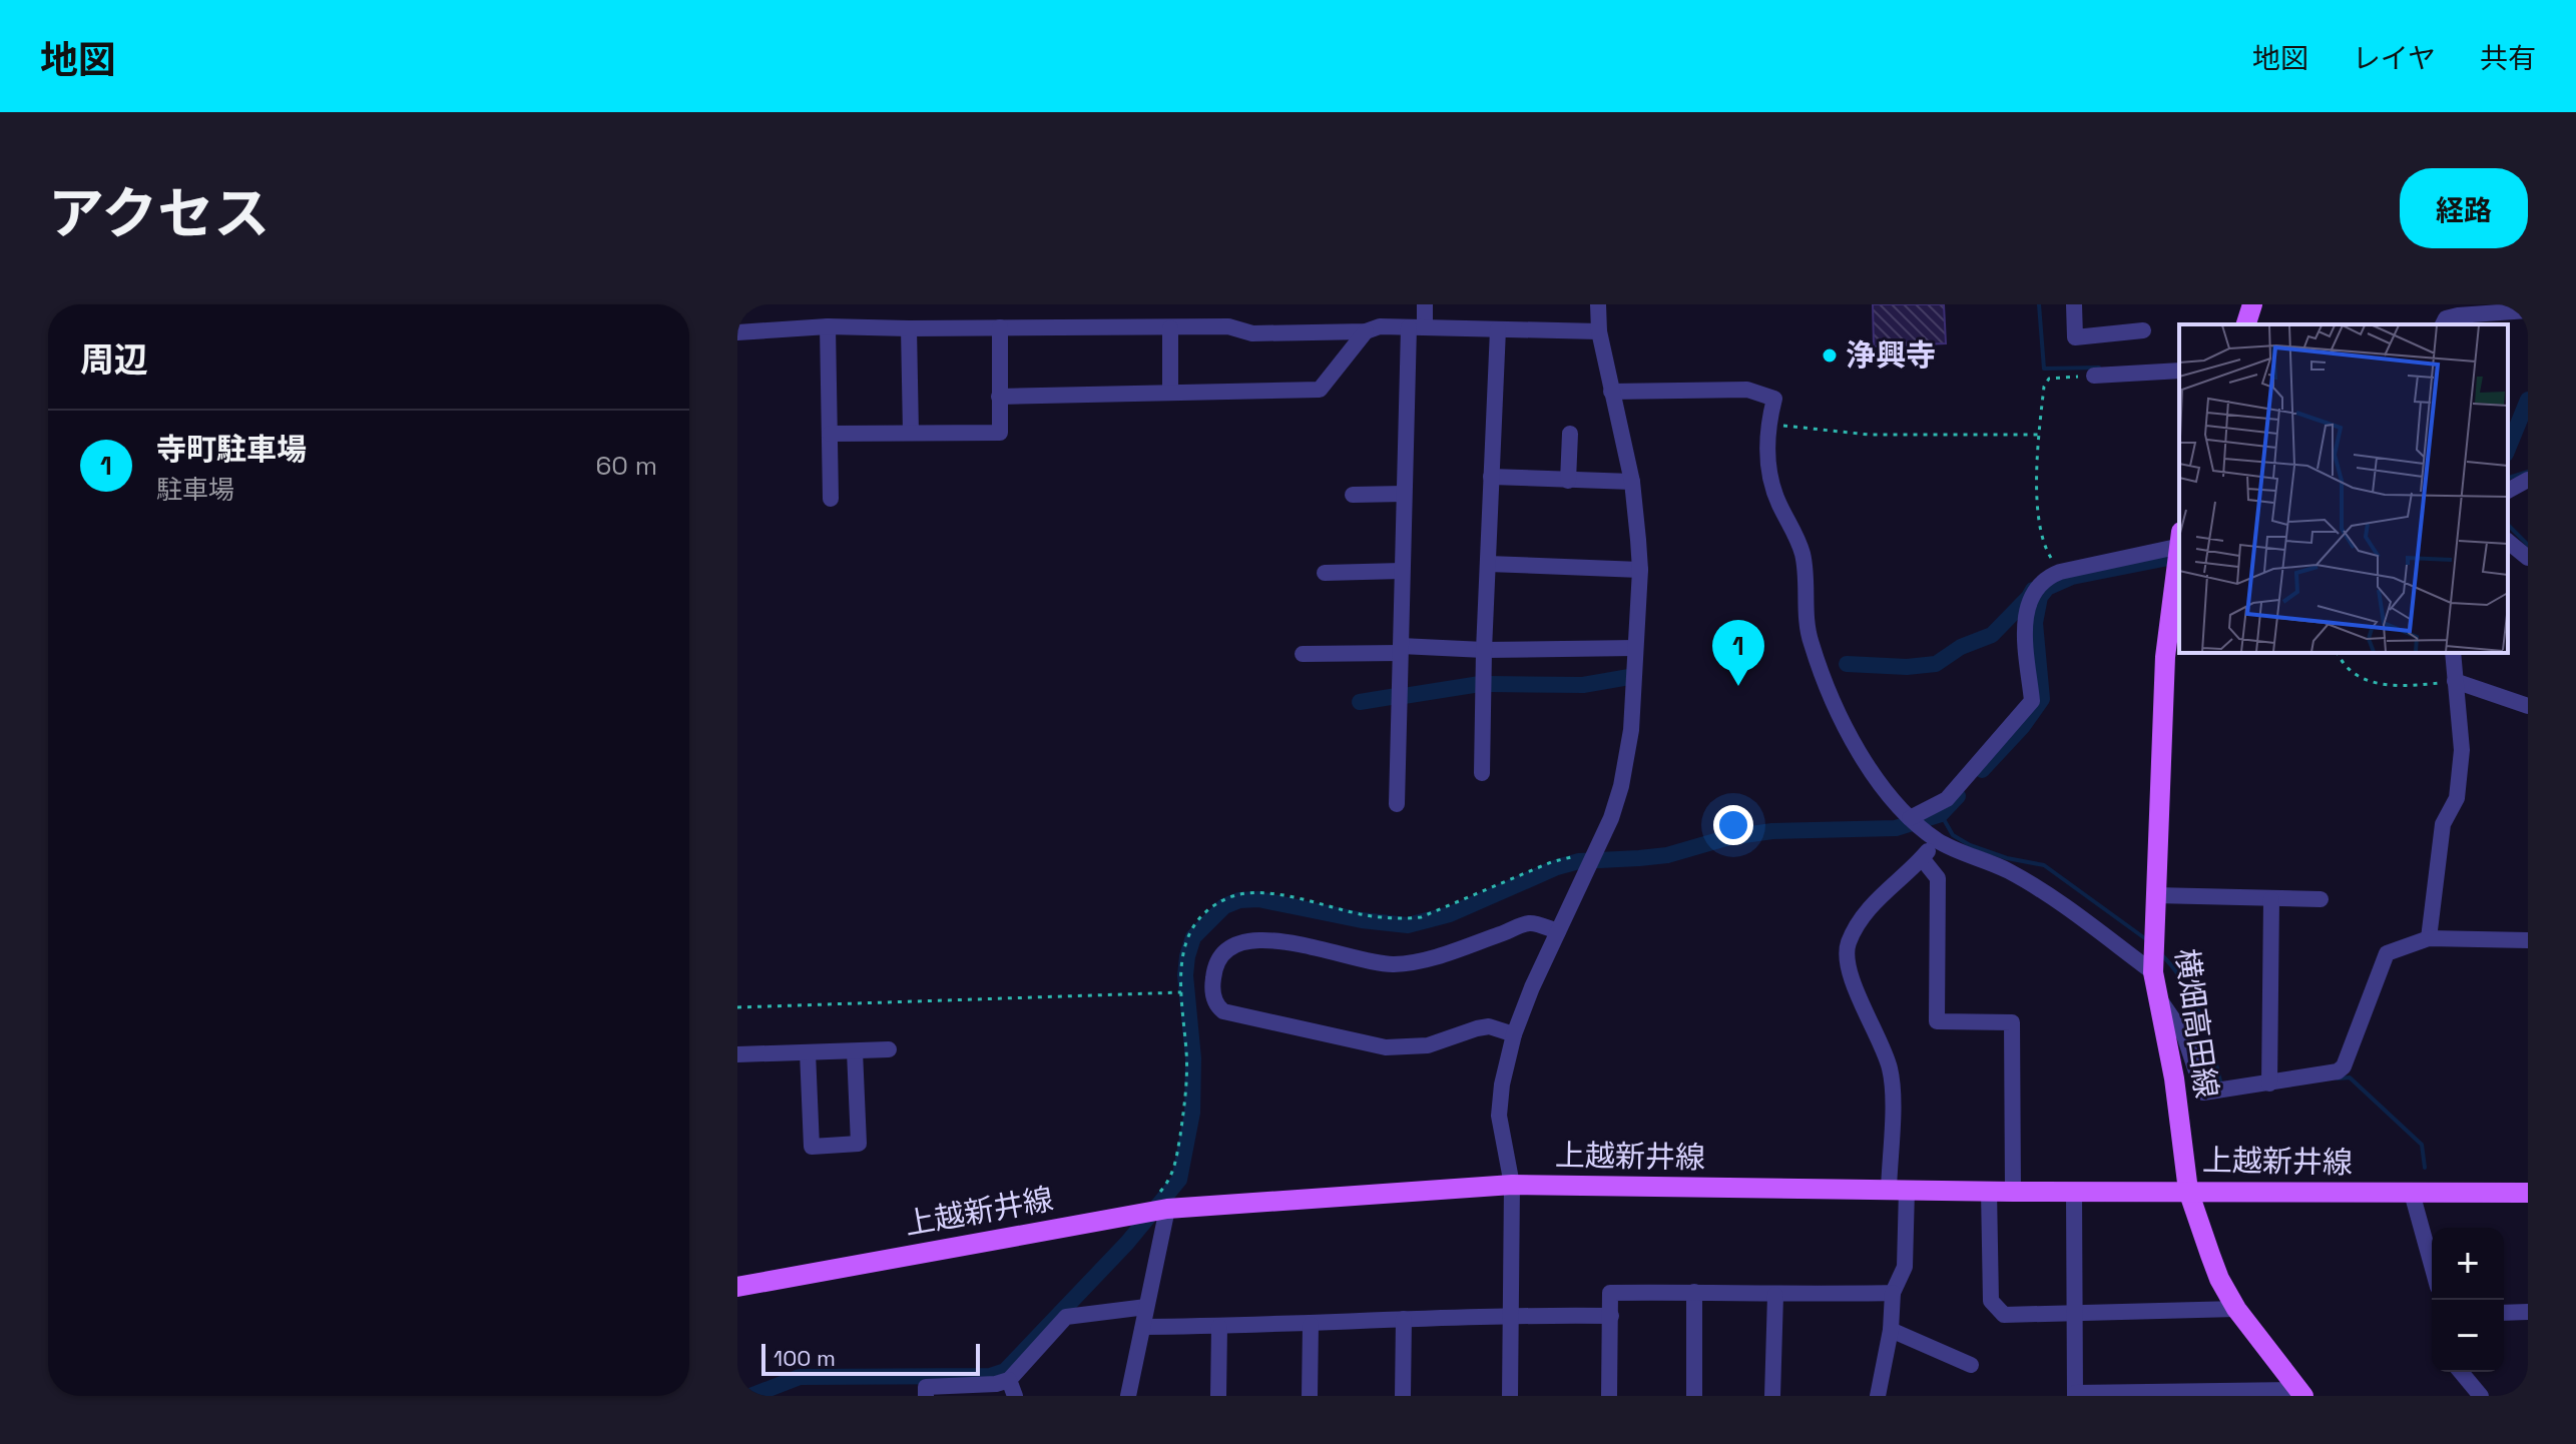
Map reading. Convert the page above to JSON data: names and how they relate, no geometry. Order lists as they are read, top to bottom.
{
  "streets": {
    "main road": ["横畑高田線", "上越新井線"]
  },
  "crossings": [
    ["横畑高田線", "上越新井線"]
  ],
  "places": ["浄興寺"],
  "scale_bar": "100 m",
  "page": {
    "header": "地図",
    "nav": ["地図", "レイヤ", "共有"],
    "title": "アクセス",
    "buttons": "経路",
    "heading": "周辺",
    "list": [
      {
        "mark": "1",
        "name": "寺町駐車場",
        "note": "駐車場",
        "value": "60 m"
      }
    ],
    "pins": "1",
    "map_buttons": ["+", "−"],
    "scale": "100 m"
  }
}
